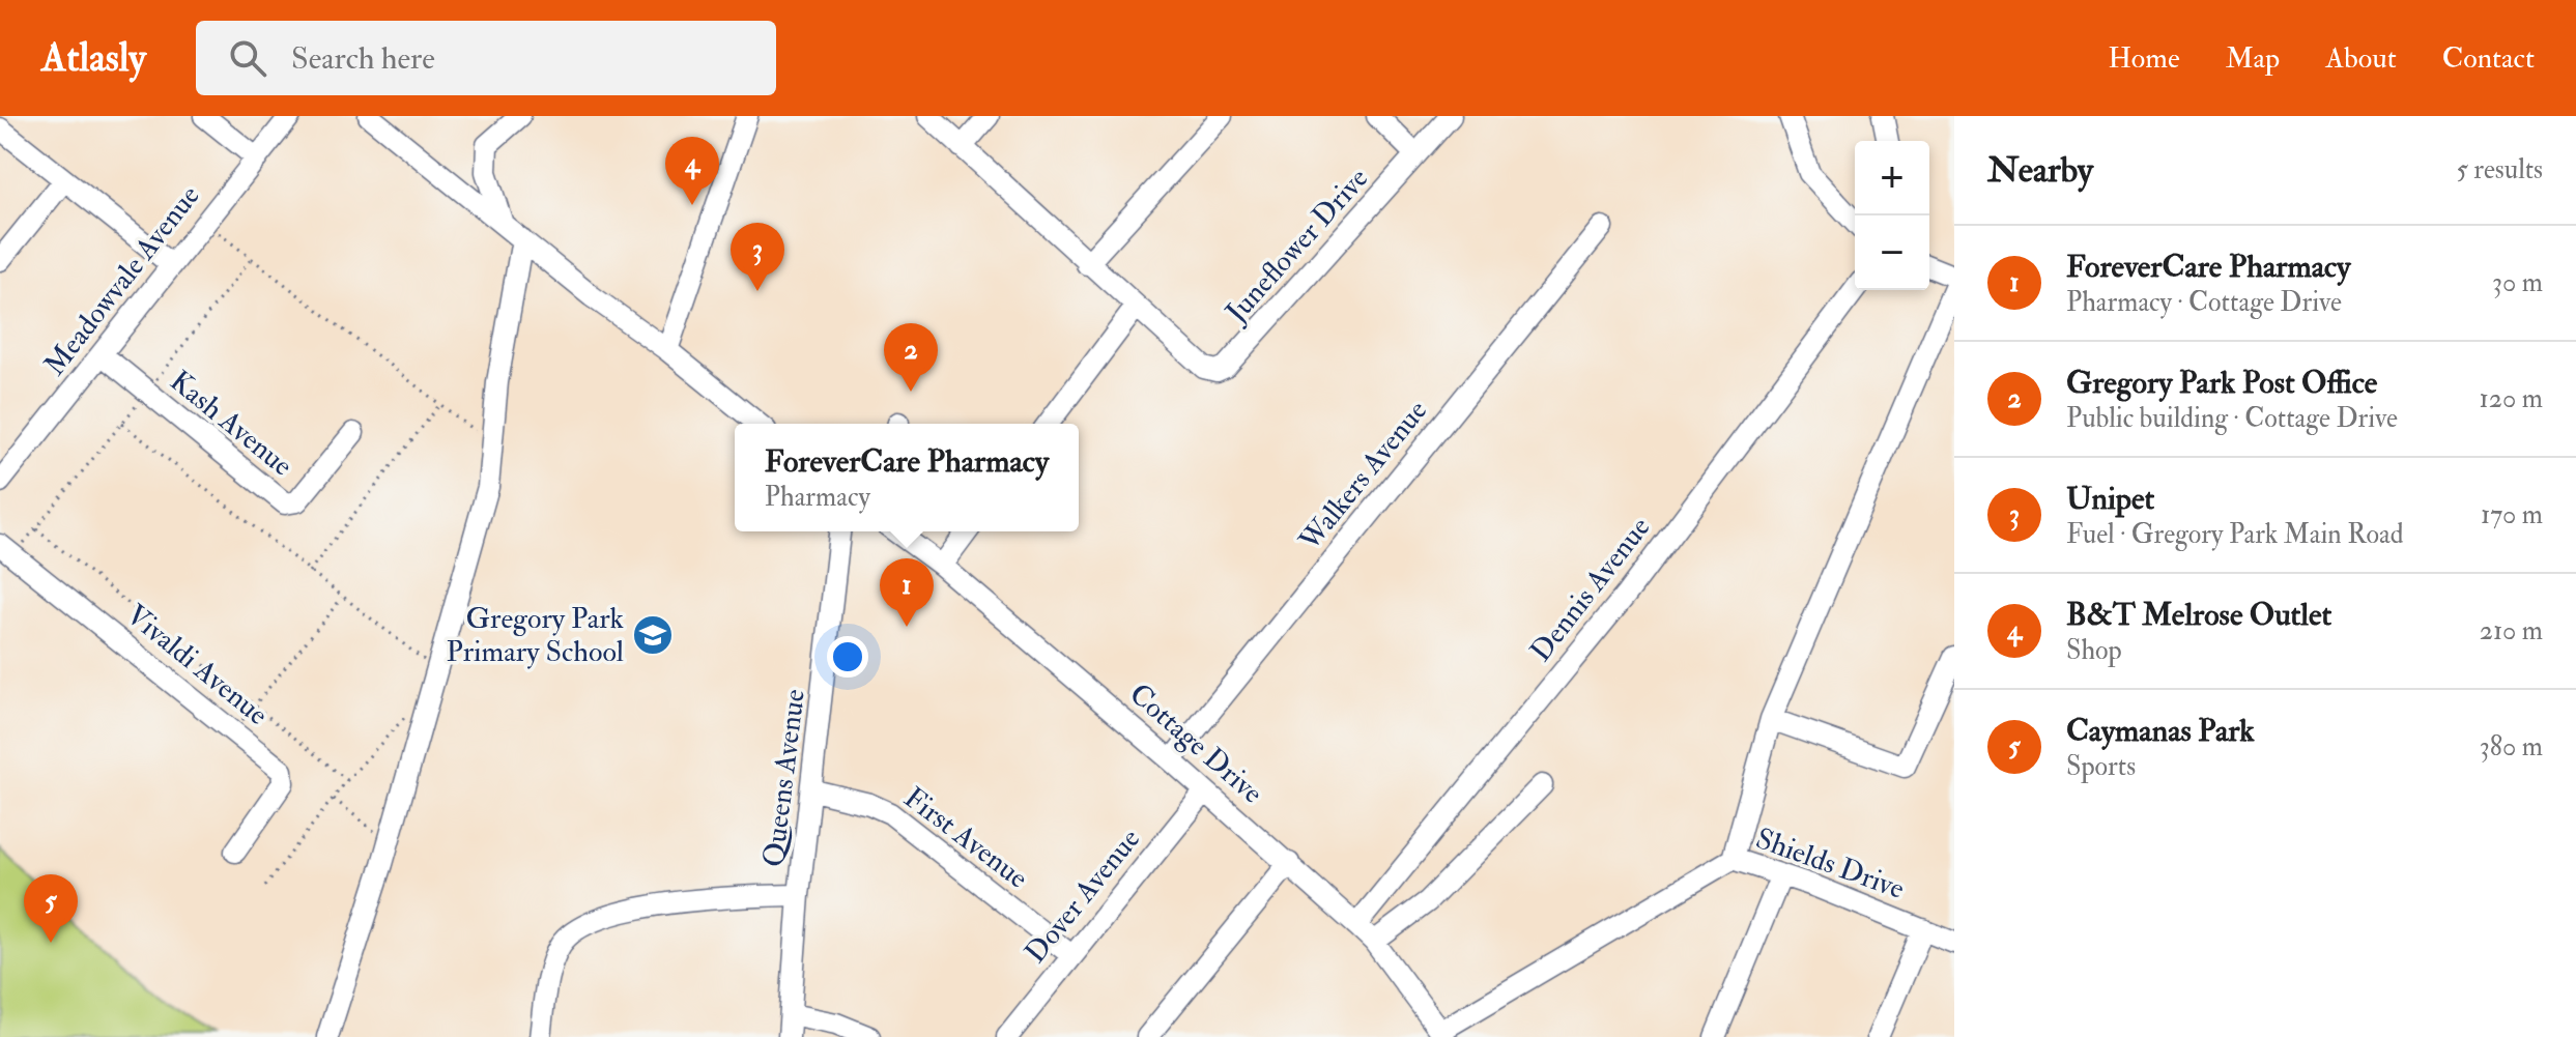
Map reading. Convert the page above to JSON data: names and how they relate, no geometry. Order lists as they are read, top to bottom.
{
  "streets": {
    "street": [
      "Juneflower Drive",
      "Meadowvale Avenue",
      "Kash Avenue",
      "Walkers Avenue",
      "Dennis Avenue",
      "Vivaldi Avenue",
      "Cottage Drive",
      "Queens Avenue",
      "First Avenue",
      "Shields Drive",
      "Dover Avenue"
    ]
  },
  "crossings": [
    ["Meadowvale Avenue", "Kash Avenue"],
    ["Walkers Avenue", "Cottage Drive"],
    ["Dennis Avenue", "Cottage Drive"],
    ["Cottage Drive", "Dover Avenue"],
    ["Queens Avenue", "First Avenue"],
    ["First Avenue", "Dover Avenue"]
  ],
  "places": {
    "school or university": ["Gregory Park Primary School"]
  },
  "page": {
    "header": "Atlasly",
    "search": "Search here",
    "nav": [
      "Home",
      "Map",
      "About",
      "Contact"
    ],
    "heading": ["Nearby", "5 results"],
    "pins": [
      "4",
      "3",
      "2",
      "1",
      "5"
    ],
    "map_buttons": ["+", "−"],
    "list": [
      {
        "mark": "1",
        "name": "ForeverCare Pharmacy",
        "note": "Pharmacy · Cottage Drive",
        "value": "30 m"
      },
      {
        "mark": "2",
        "name": "Gregory Park Post Office",
        "note": "Public building · Cottage Drive",
        "value": "120 m"
      },
      {
        "mark": "3",
        "name": "Unipet",
        "note": "Fuel · Gregory Park Main Road",
        "value": "170 m"
      },
      {
        "mark": "4",
        "name": "B&T Melrose Outlet",
        "note": "Shop",
        "value": "210 m"
      },
      {
        "mark": "5",
        "name": "Caymanas Park",
        "note": "Sports",
        "value": "380 m"
      }
    ],
    "popup": ["ForeverCare Pharmacy", "Pharmacy"]
  }
}
